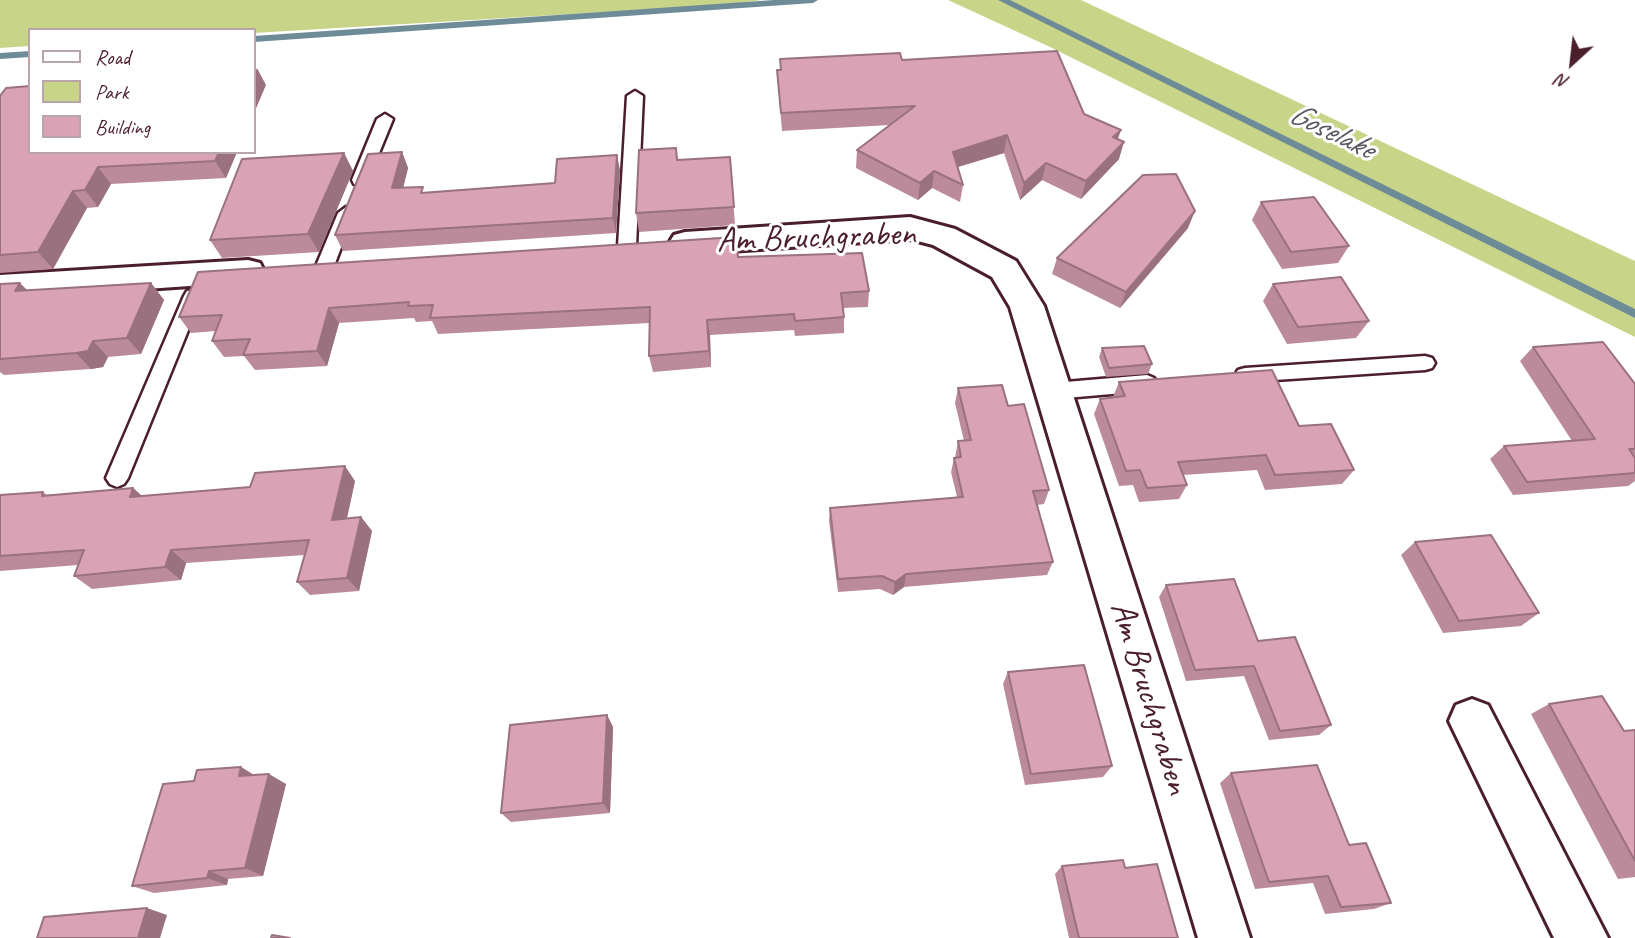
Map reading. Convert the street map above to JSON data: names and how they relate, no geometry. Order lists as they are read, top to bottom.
{
  "streets": {
    "street": ["Am Bruchgraben"]
  },
  "water": ["Goselake"],
  "legend": ["Road", "Park", "Building"],
  "north": "bottom left"
}
